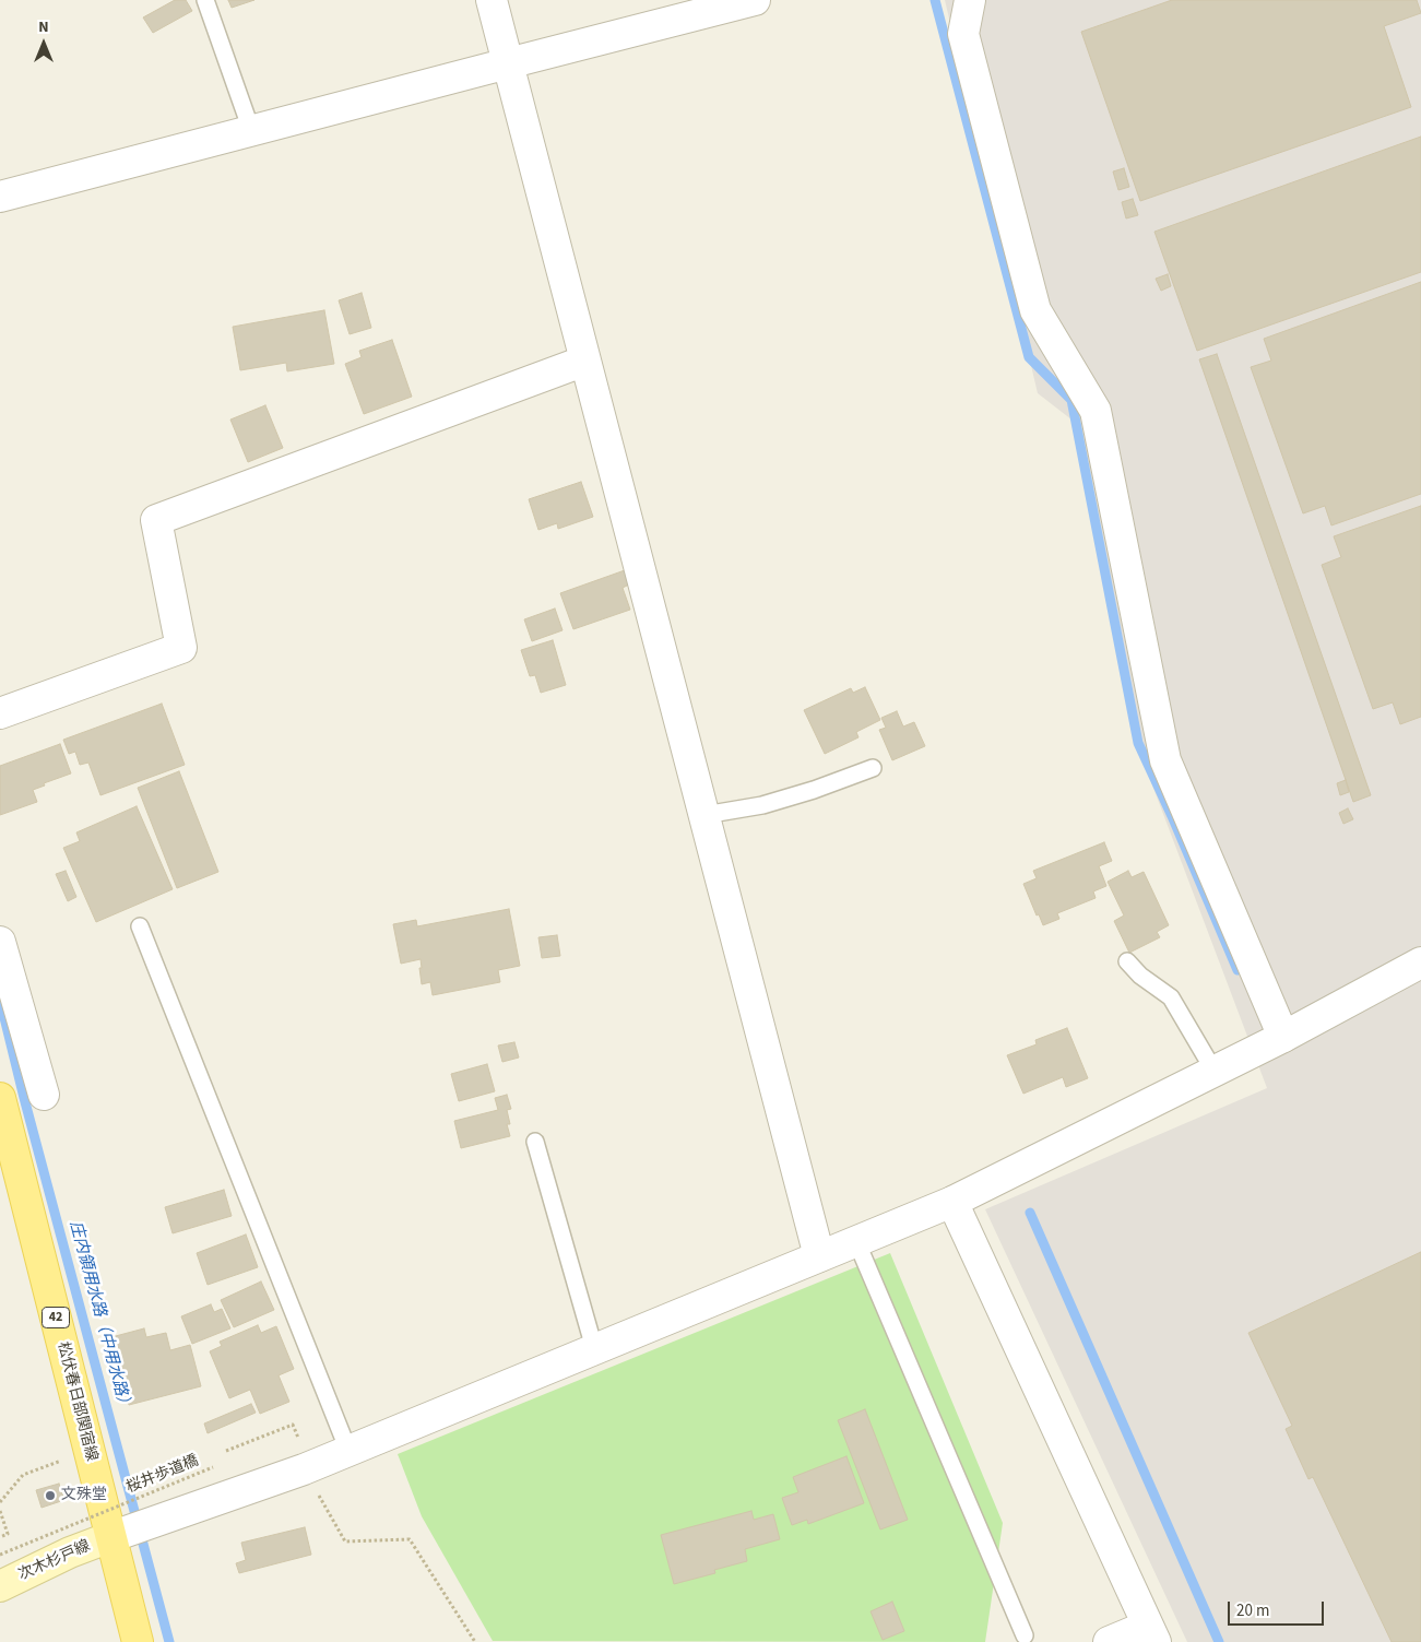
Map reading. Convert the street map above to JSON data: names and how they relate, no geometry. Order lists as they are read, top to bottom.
{
  "streets": {
    "main road": ["42", "松伏春日部関宿線", "次木杉戸線"],
    "path": ["桜井歩道橋"]
  },
  "crossings": [
    ["松伏春日部関宿線", "次木杉戸線"]
  ],
  "water": ["庄内領用水路（中用水路）"],
  "places": ["文殊堂"],
  "scale_bar": "20 m",
  "north": "top"
}
